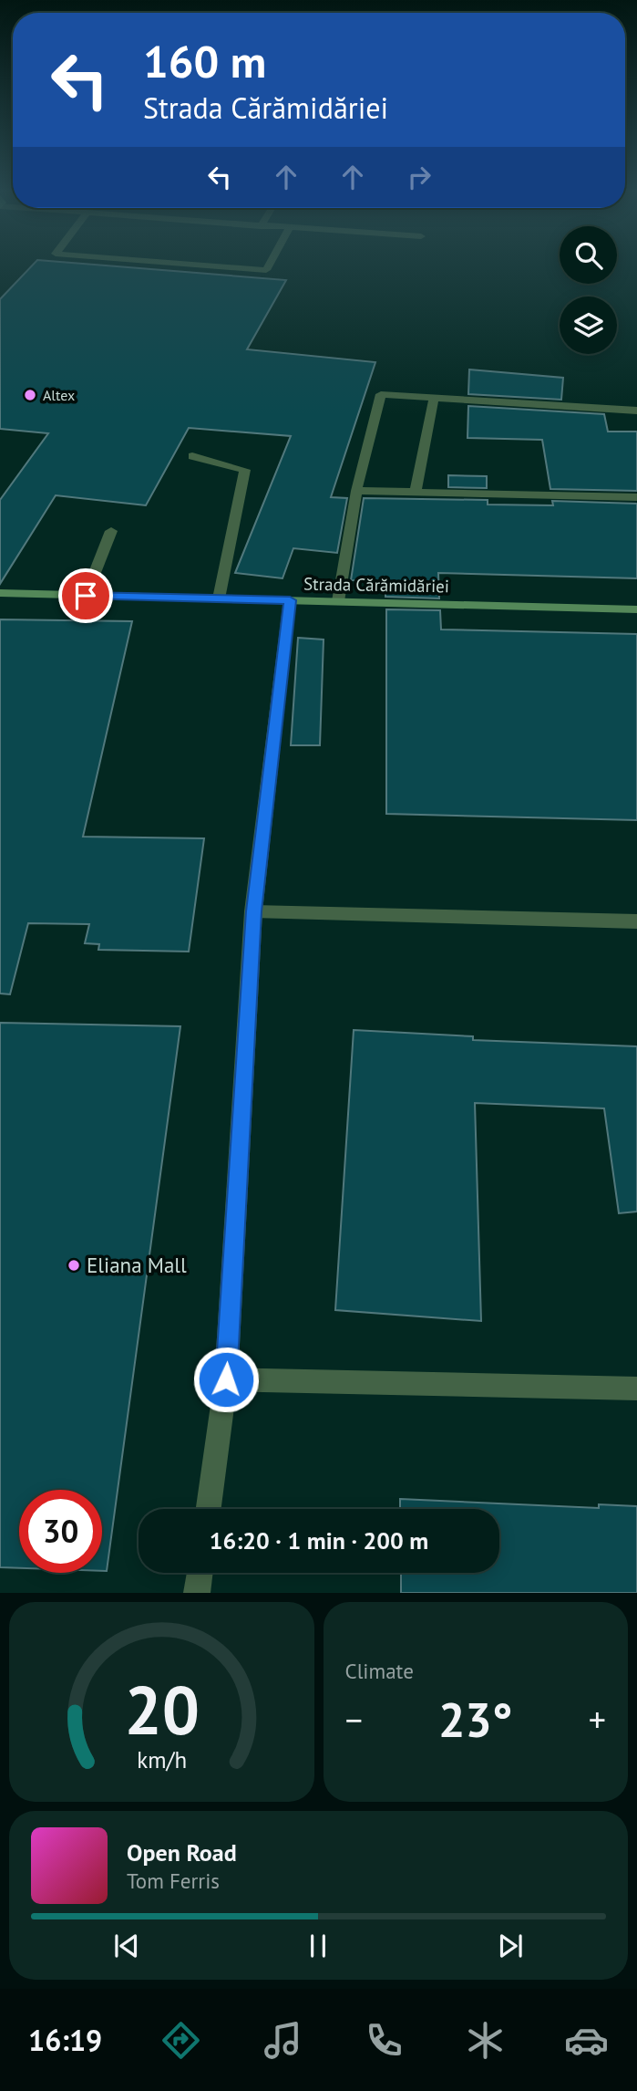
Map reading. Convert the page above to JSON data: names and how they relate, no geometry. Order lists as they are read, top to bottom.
{
  "streets": {
    "street": ["Strada Cărămidăriei"]
  },
  "places": ["Altex", "Eliana Mall"],
  "page": {
    "turn": ["160 m", "Strada Cărămidăriei"],
    "limit": "30",
    "trip": "16:20 · 1 min · 200 m",
    "tile": "Climate",
    "heat": ["−", "23°", "+"],
    "song": ["Open Road", "Tom Ferris"],
    "tabs": "16:19",
    "gauge": ["20", "km/h"]
  }
}
